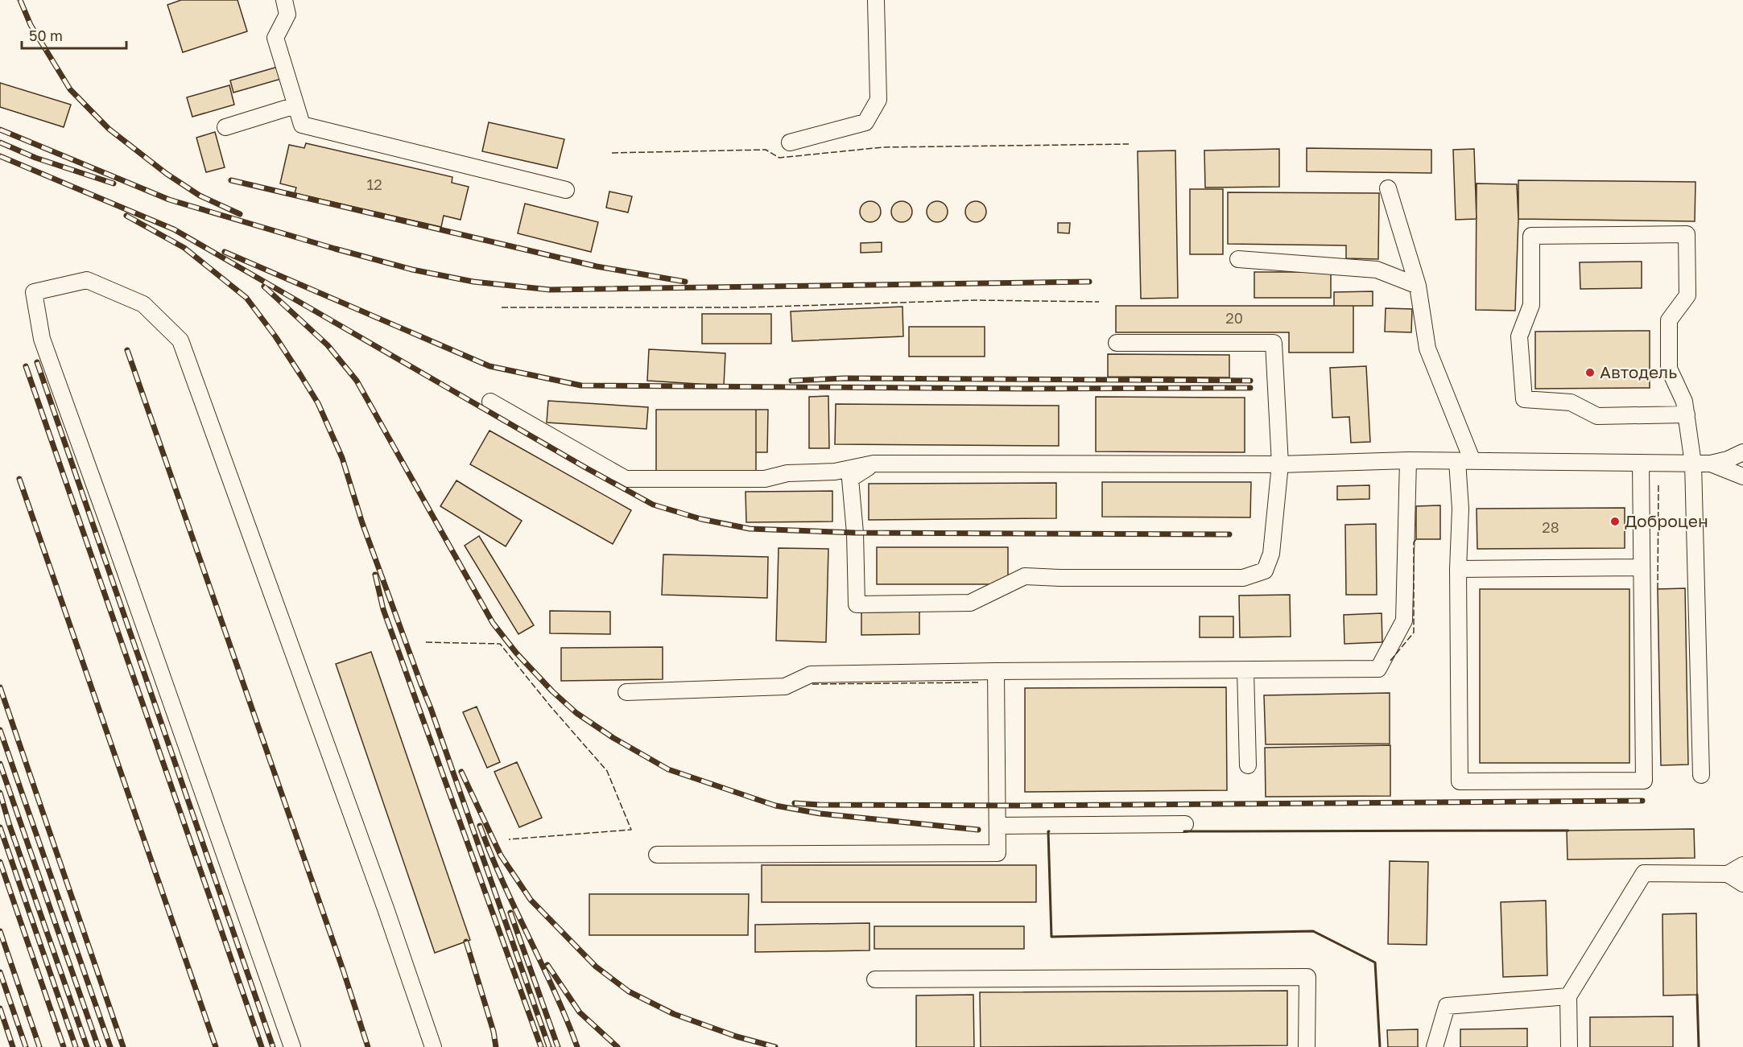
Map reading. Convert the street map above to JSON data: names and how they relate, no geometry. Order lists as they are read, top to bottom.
{
  "places": ["Автодель", "Доброцен"],
  "house_numbers": ["12", "20", "28"],
  "scale_bar": "50 m"
}
